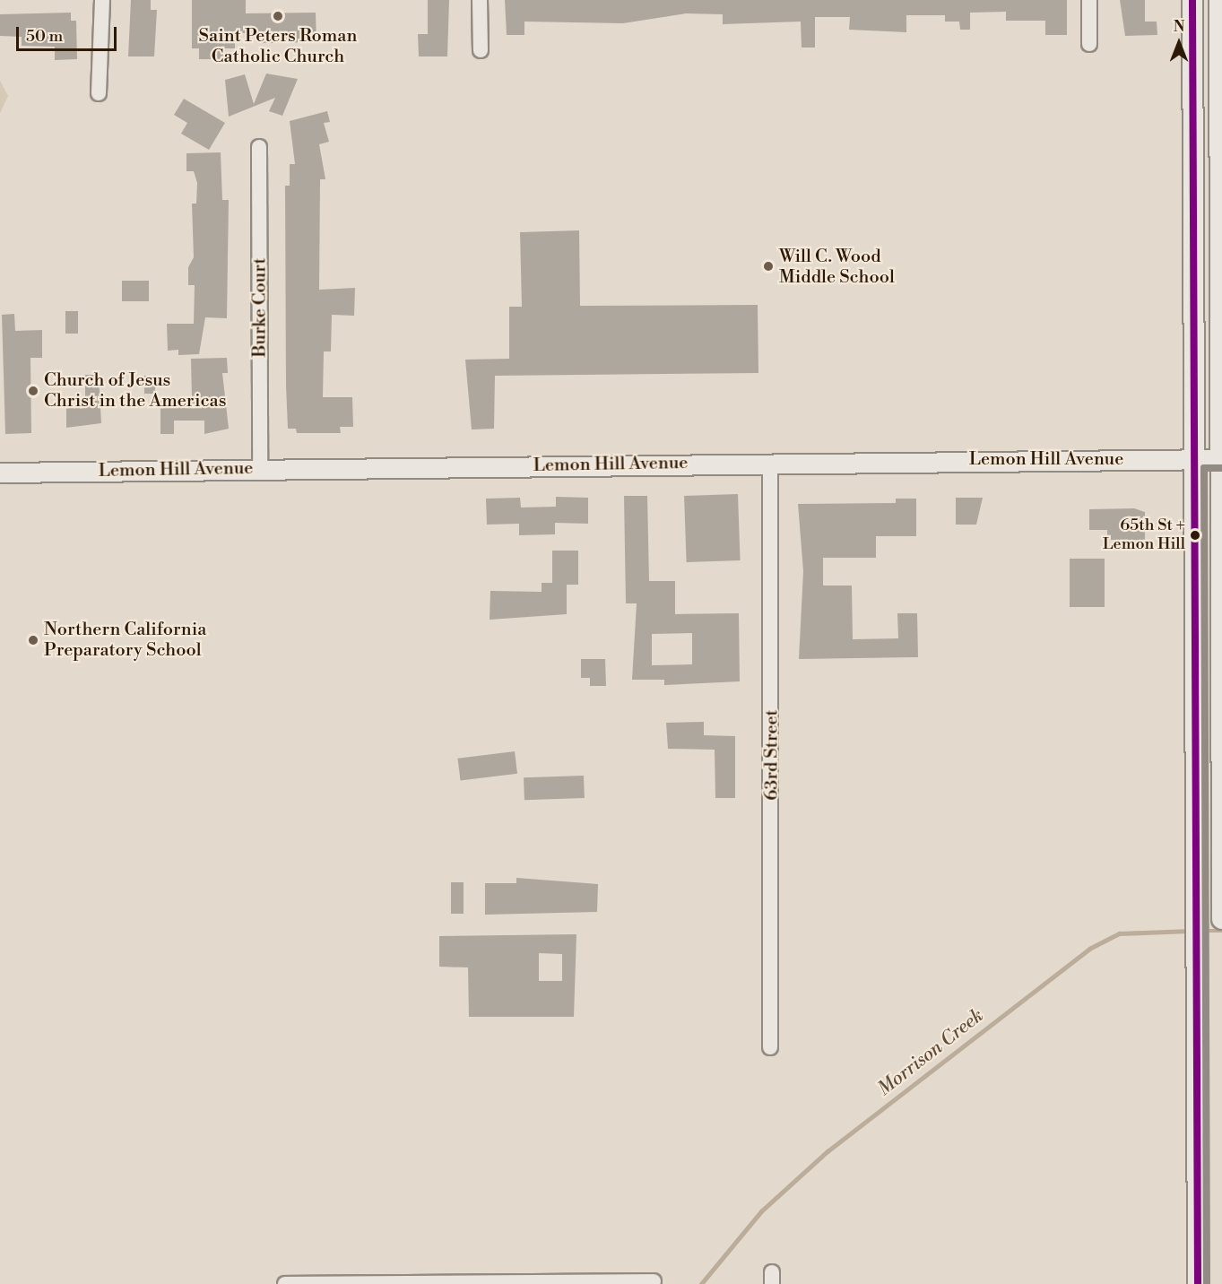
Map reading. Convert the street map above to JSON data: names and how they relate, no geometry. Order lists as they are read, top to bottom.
{
  "streets": {
    "street": ["Burke Court", "Lemon Hill Avenue", "63rd Street"]
  },
  "crossings": [
    ["Burke Court", "Lemon Hill Avenue"],
    ["Lemon Hill Avenue", "63rd Street"]
  ],
  "water": ["Morrison Creek"],
  "places": [
    "Saint Peters Roman Catholic Church",
    "Will C. Wood Middle School",
    "Church of Jesus Christ in the Americas",
    "65th St + Lemon Hill",
    "Northern California Preparatory School"
  ],
  "scale_bar": "50 m",
  "north": "top"
}
